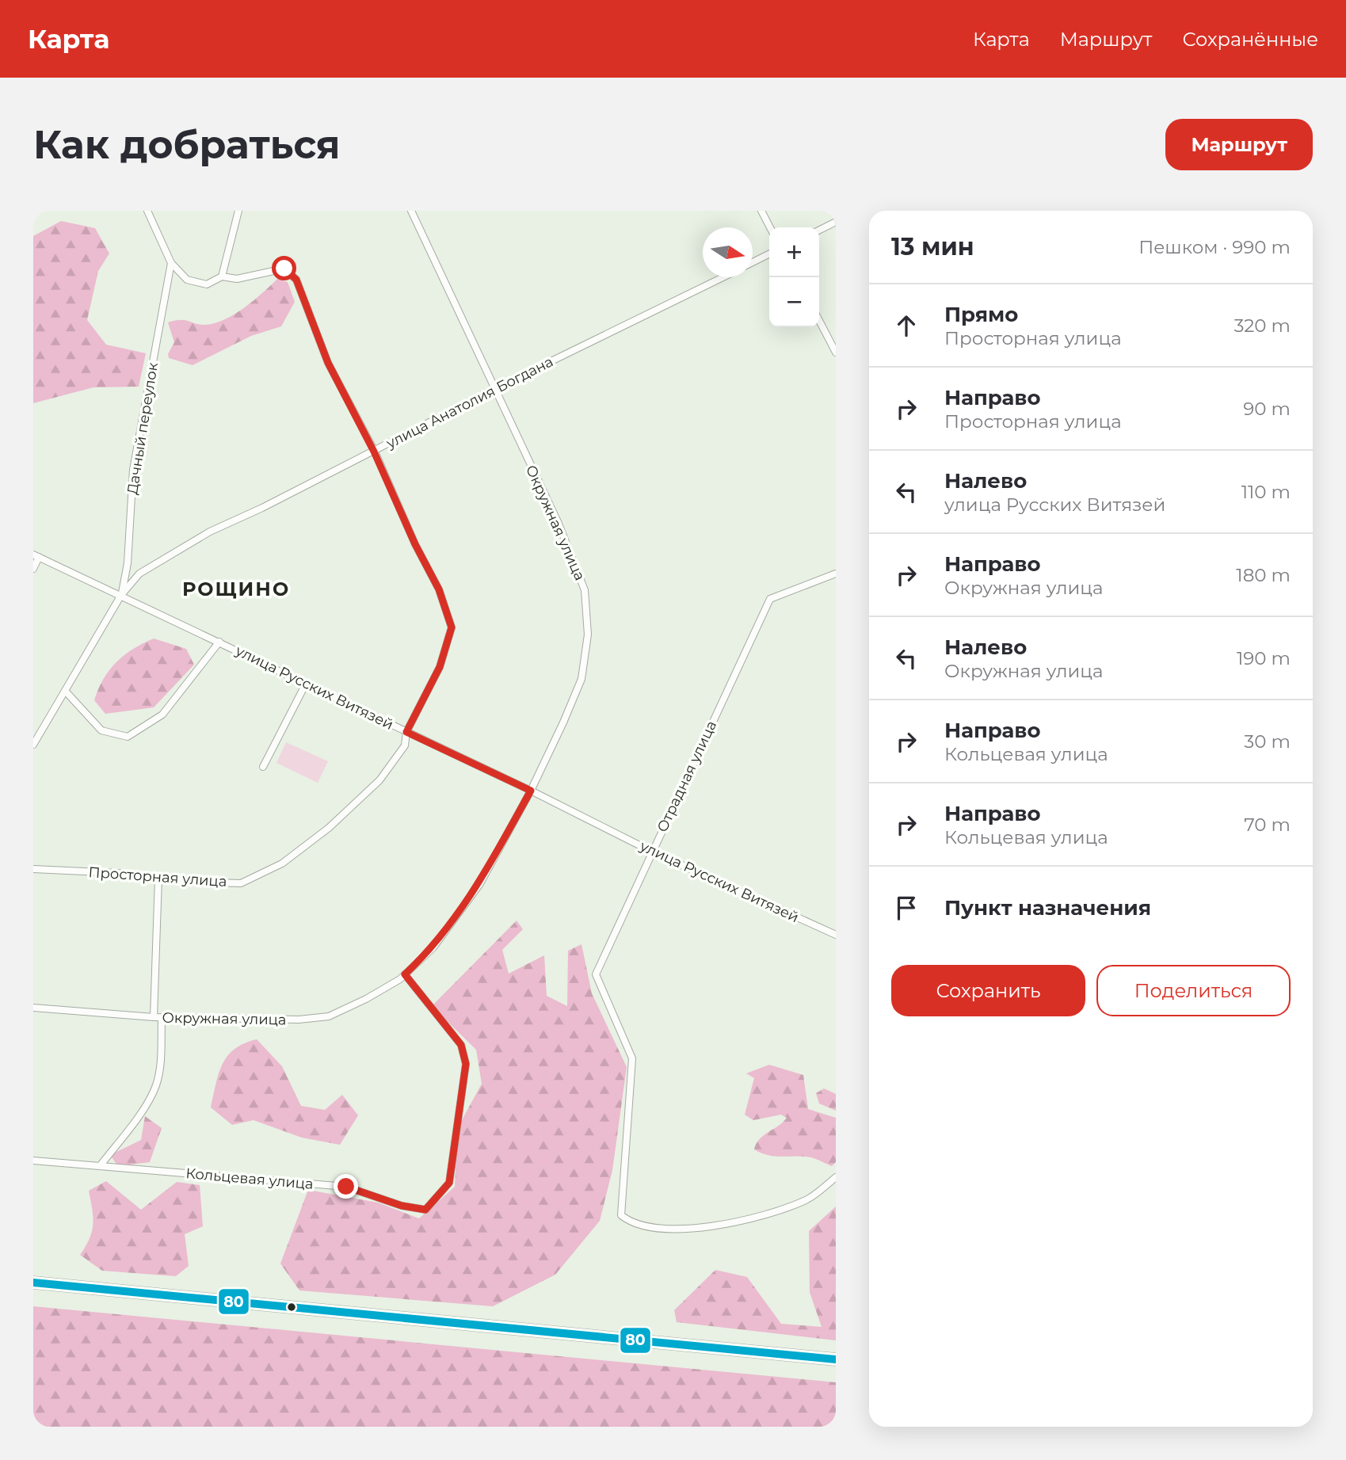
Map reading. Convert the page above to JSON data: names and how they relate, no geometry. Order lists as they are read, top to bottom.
{
  "streets": {
    "street": [
      "улица Анатолия Богдана",
      "Дачный переулок",
      "Окружная улица",
      "улица Русских Витязей",
      "Отрадная улица",
      "Просторная улица",
      "Кольцевая улица"
    ]
  },
  "crossings": [
    ["улица Анатолия Богдана", "Дачный переулок"],
    ["улица Анатолия Богдана", "Окружная улица"],
    ["улица Анатолия Богдана", "улица Русских Витязей"],
    ["улица Анатолия Богдана", "Просторная улица"],
    ["Дачный переулок", "улица Русских Витязей"],
    ["Дачный переулок", "Просторная улица"],
    ["Окружная улица", "улица Русских Витязей"],
    ["Окружная улица", "Кольцевая улица"],
    ["улица Русских Витязей", "Отрадная улица"],
    ["улица Русских Витязей", "Просторная улица"]
  ],
  "districts": ["РОЩИНО"],
  "lines": ["transit line 80"],
  "north": "right",
  "page": {
    "header": "Карта",
    "nav": ["Карта", "Маршрут", "Сохранённые"],
    "buttons": [
      "Маршрут",
      ["Сохранить", "Поделиться"]
    ],
    "title": "Как добраться",
    "heading": ["13 мин", "Пешком · 990 m"],
    "map_buttons": ["+", "−"],
    "list": [
      ["Прямо", "Просторная улица", "320 m"],
      ["Направо", "Просторная улица", "90 m"],
      ["Налево", "улица Русских Витязей", "110 m"],
      ["Направо", "Окружная улица", "180 m"],
      ["Налево", "Окружная улица", "190 m"],
      ["Направо", "Кольцевая улица", "30 m"],
      ["Направо", "Кольцевая улица", "70 m"],
      "Пункт назначения"
    ]
  }
}
